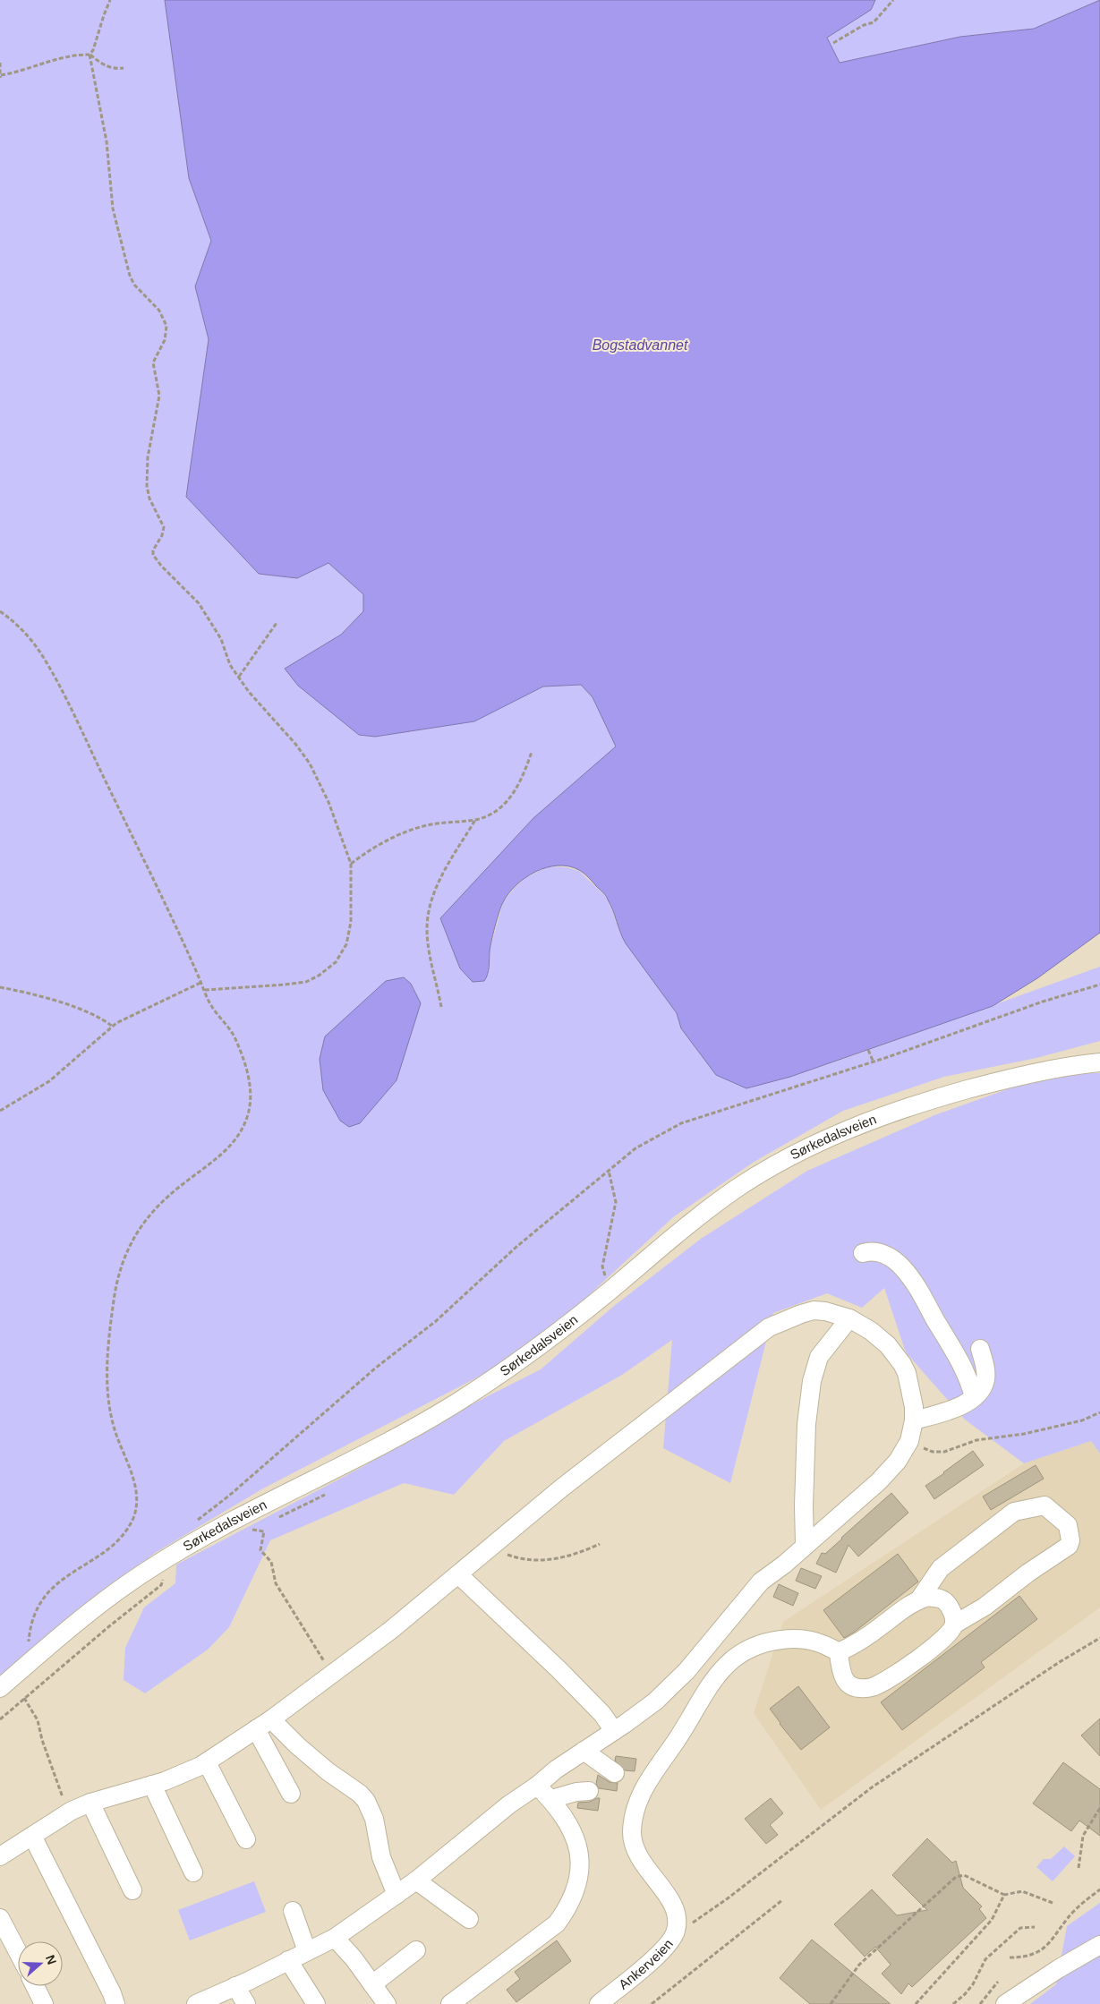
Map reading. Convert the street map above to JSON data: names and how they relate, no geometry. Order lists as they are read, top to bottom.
{
  "streets": {
    "street": ["Sørkedalsveien", "Ankerveien"]
  },
  "water": ["Bogstadvannet"],
  "north": "right"
}
